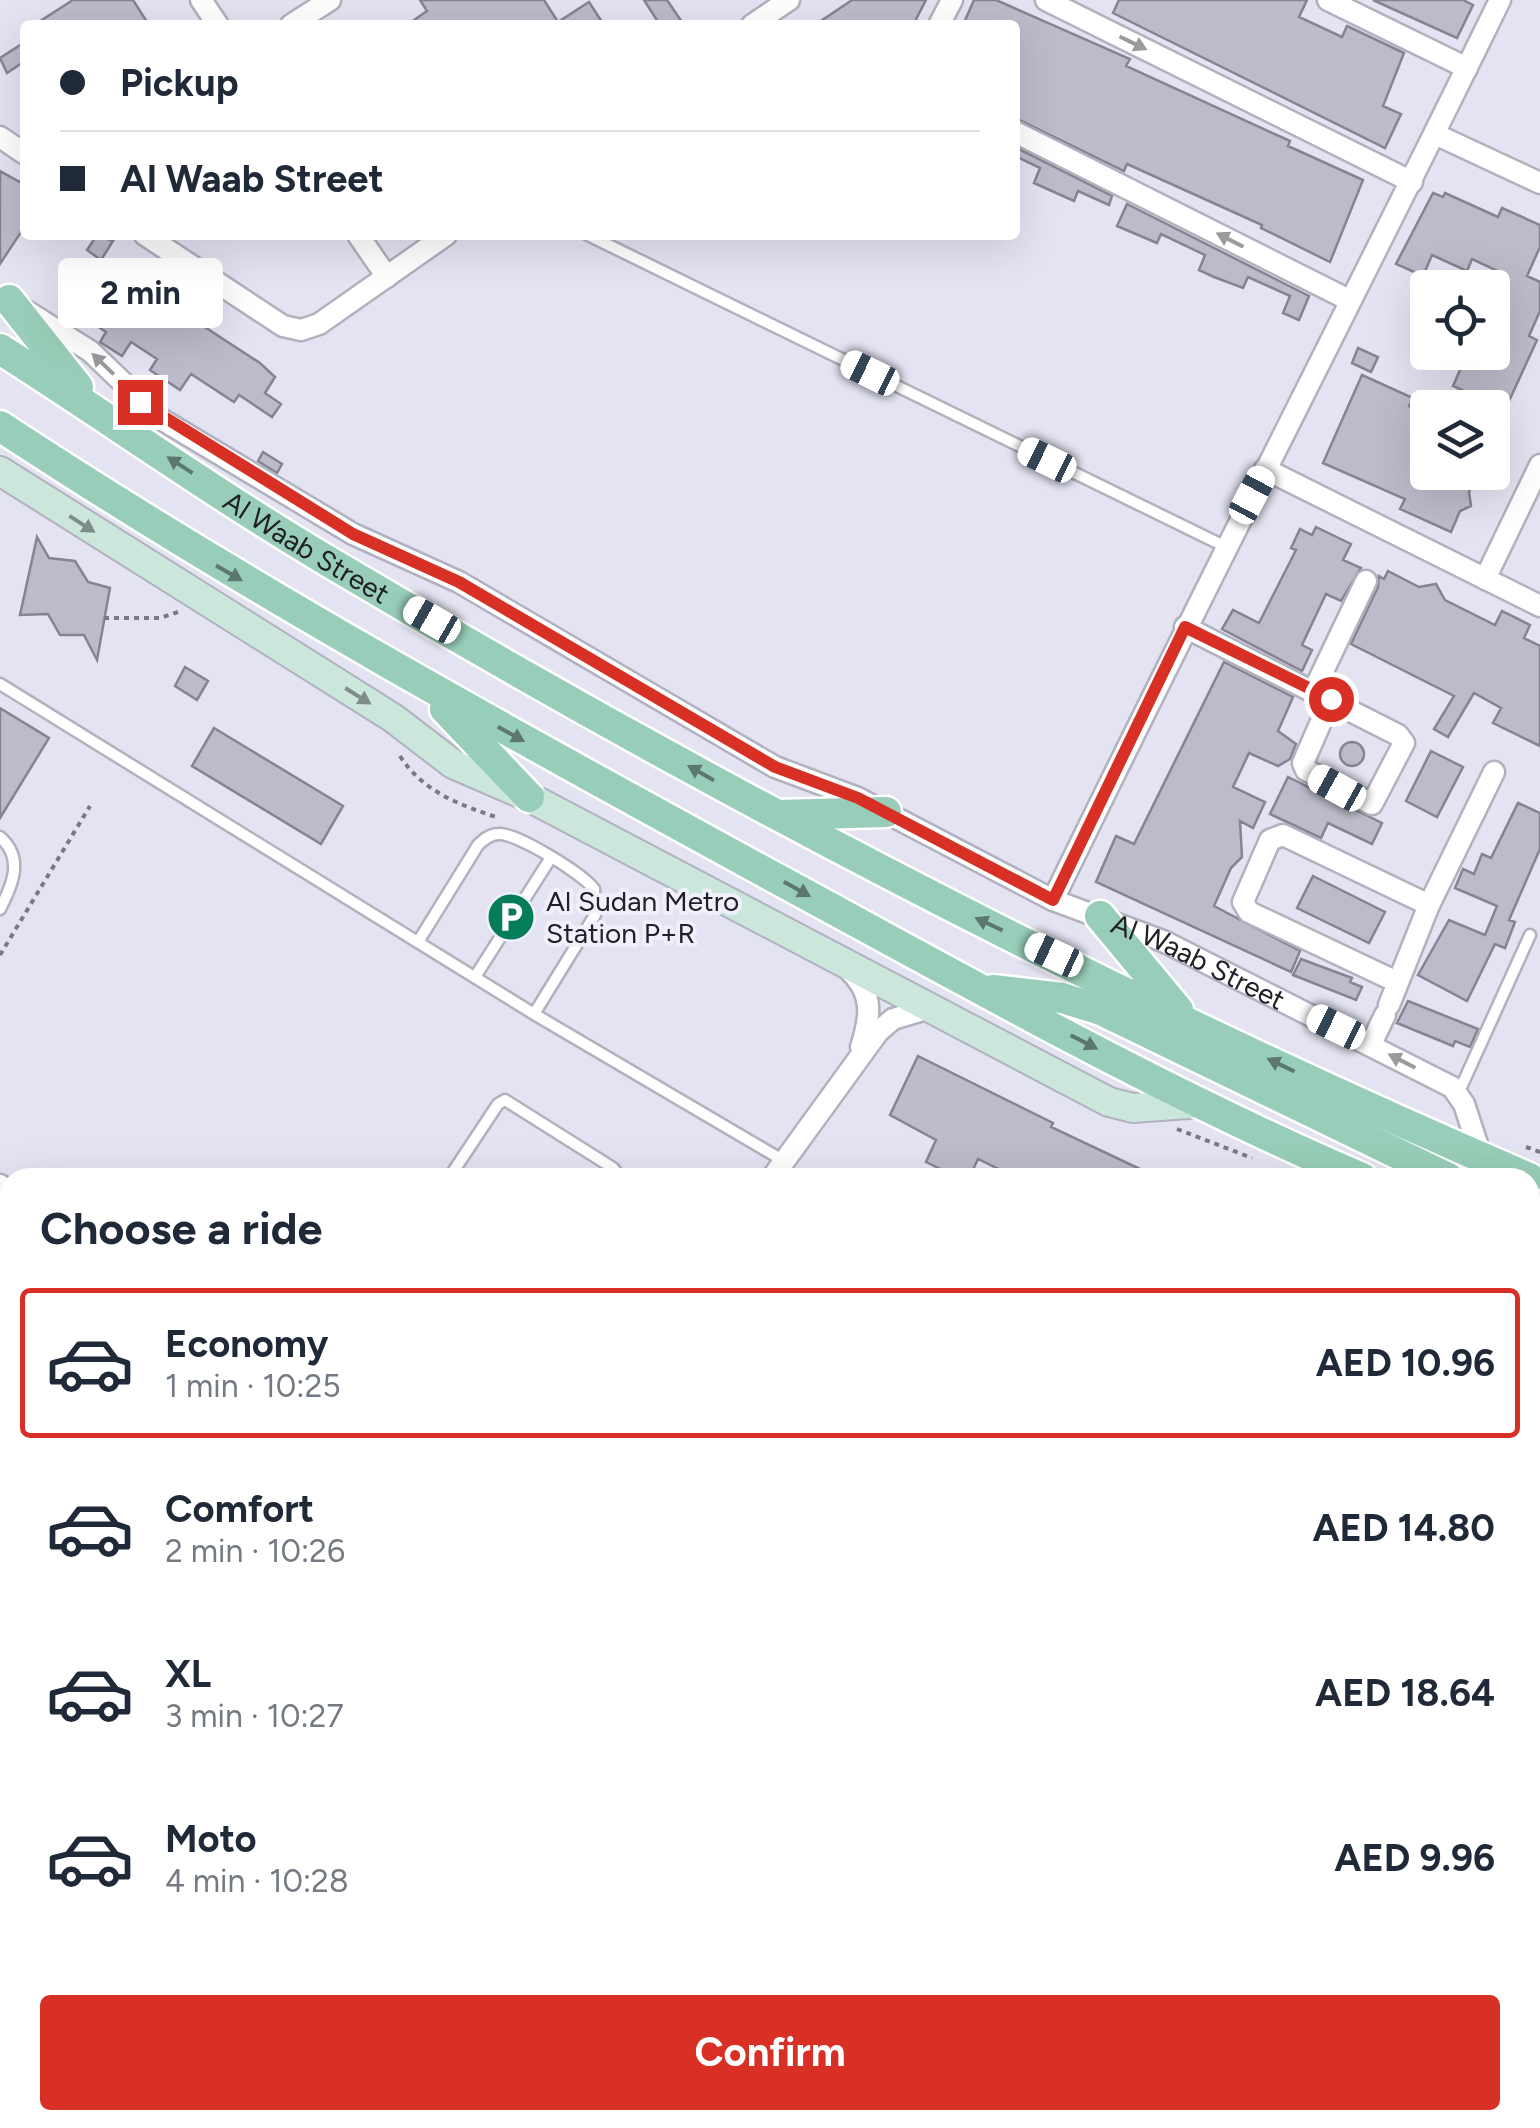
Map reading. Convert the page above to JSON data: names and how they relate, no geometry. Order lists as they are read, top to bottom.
{
  "streets": {
    "main road": ["Al Waab Street"]
  },
  "places": {
    "parking": ["Al Sudan Metro Station P+R"]
  },
  "page": {
    "banner": ["Pickup", "Al Waab Street"],
    "bubble": "2 min",
    "heading": "Choose a ride",
    "list": [
      {
        "name": "Economy",
        "note": "1 min · 10:25",
        "value": "AED 10.96"
      },
      {
        "name": "Comfort",
        "note": "2 min · 10:26",
        "value": "AED 14.80"
      },
      {
        "name": "XL",
        "note": "3 min · 10:27",
        "value": "AED 18.64"
      },
      {
        "name": "Moto",
        "note": "4 min · 10:28",
        "value": "AED 9.96"
      }
    ],
    "buttons": "Confirm"
  }
}
